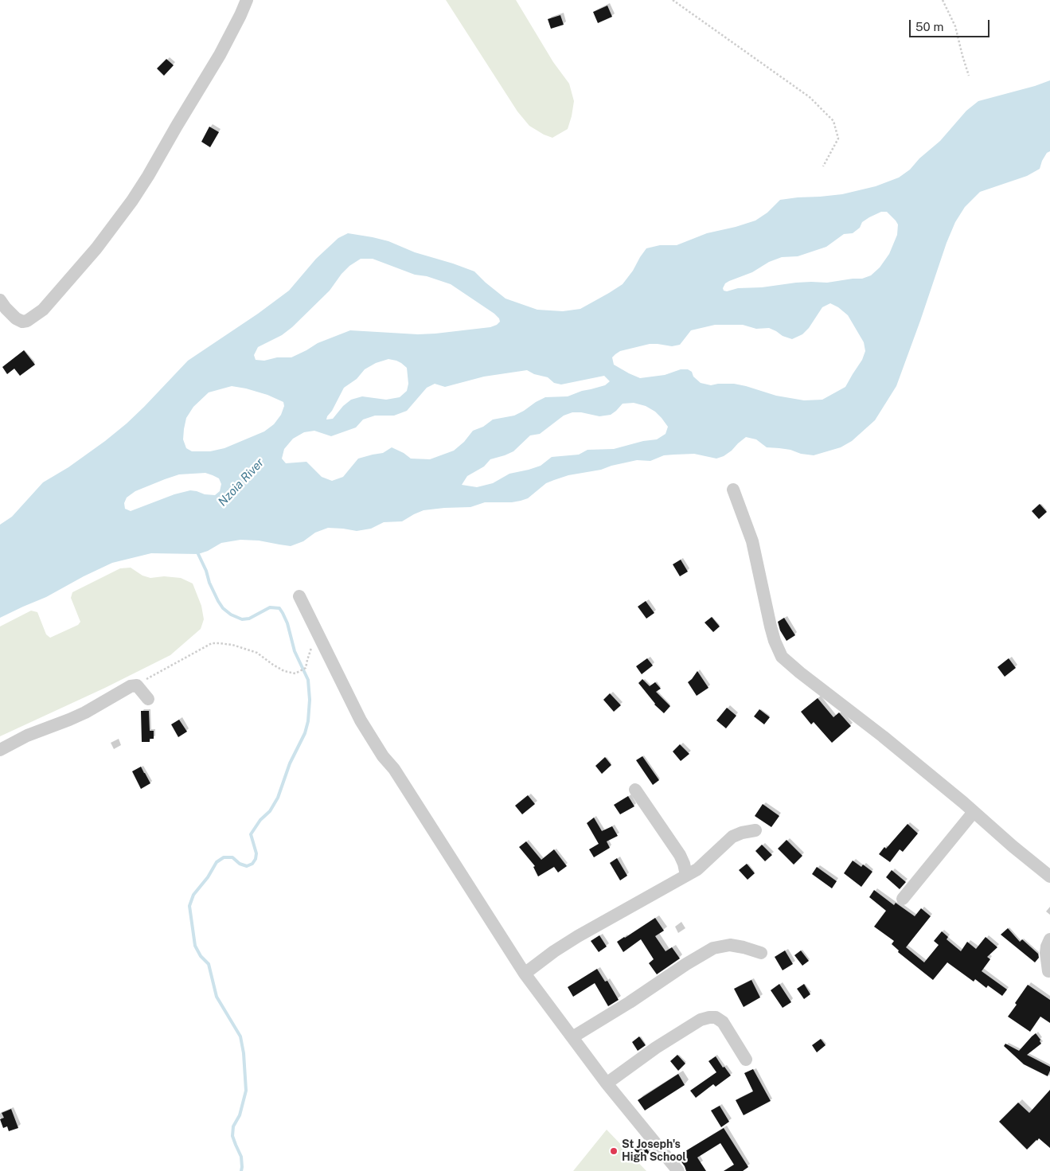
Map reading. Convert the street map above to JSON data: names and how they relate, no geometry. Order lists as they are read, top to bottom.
{
  "water": ["Nzoia River"],
  "places": ["St Joseph's High School"],
  "scale_bar": "50 m"
}
